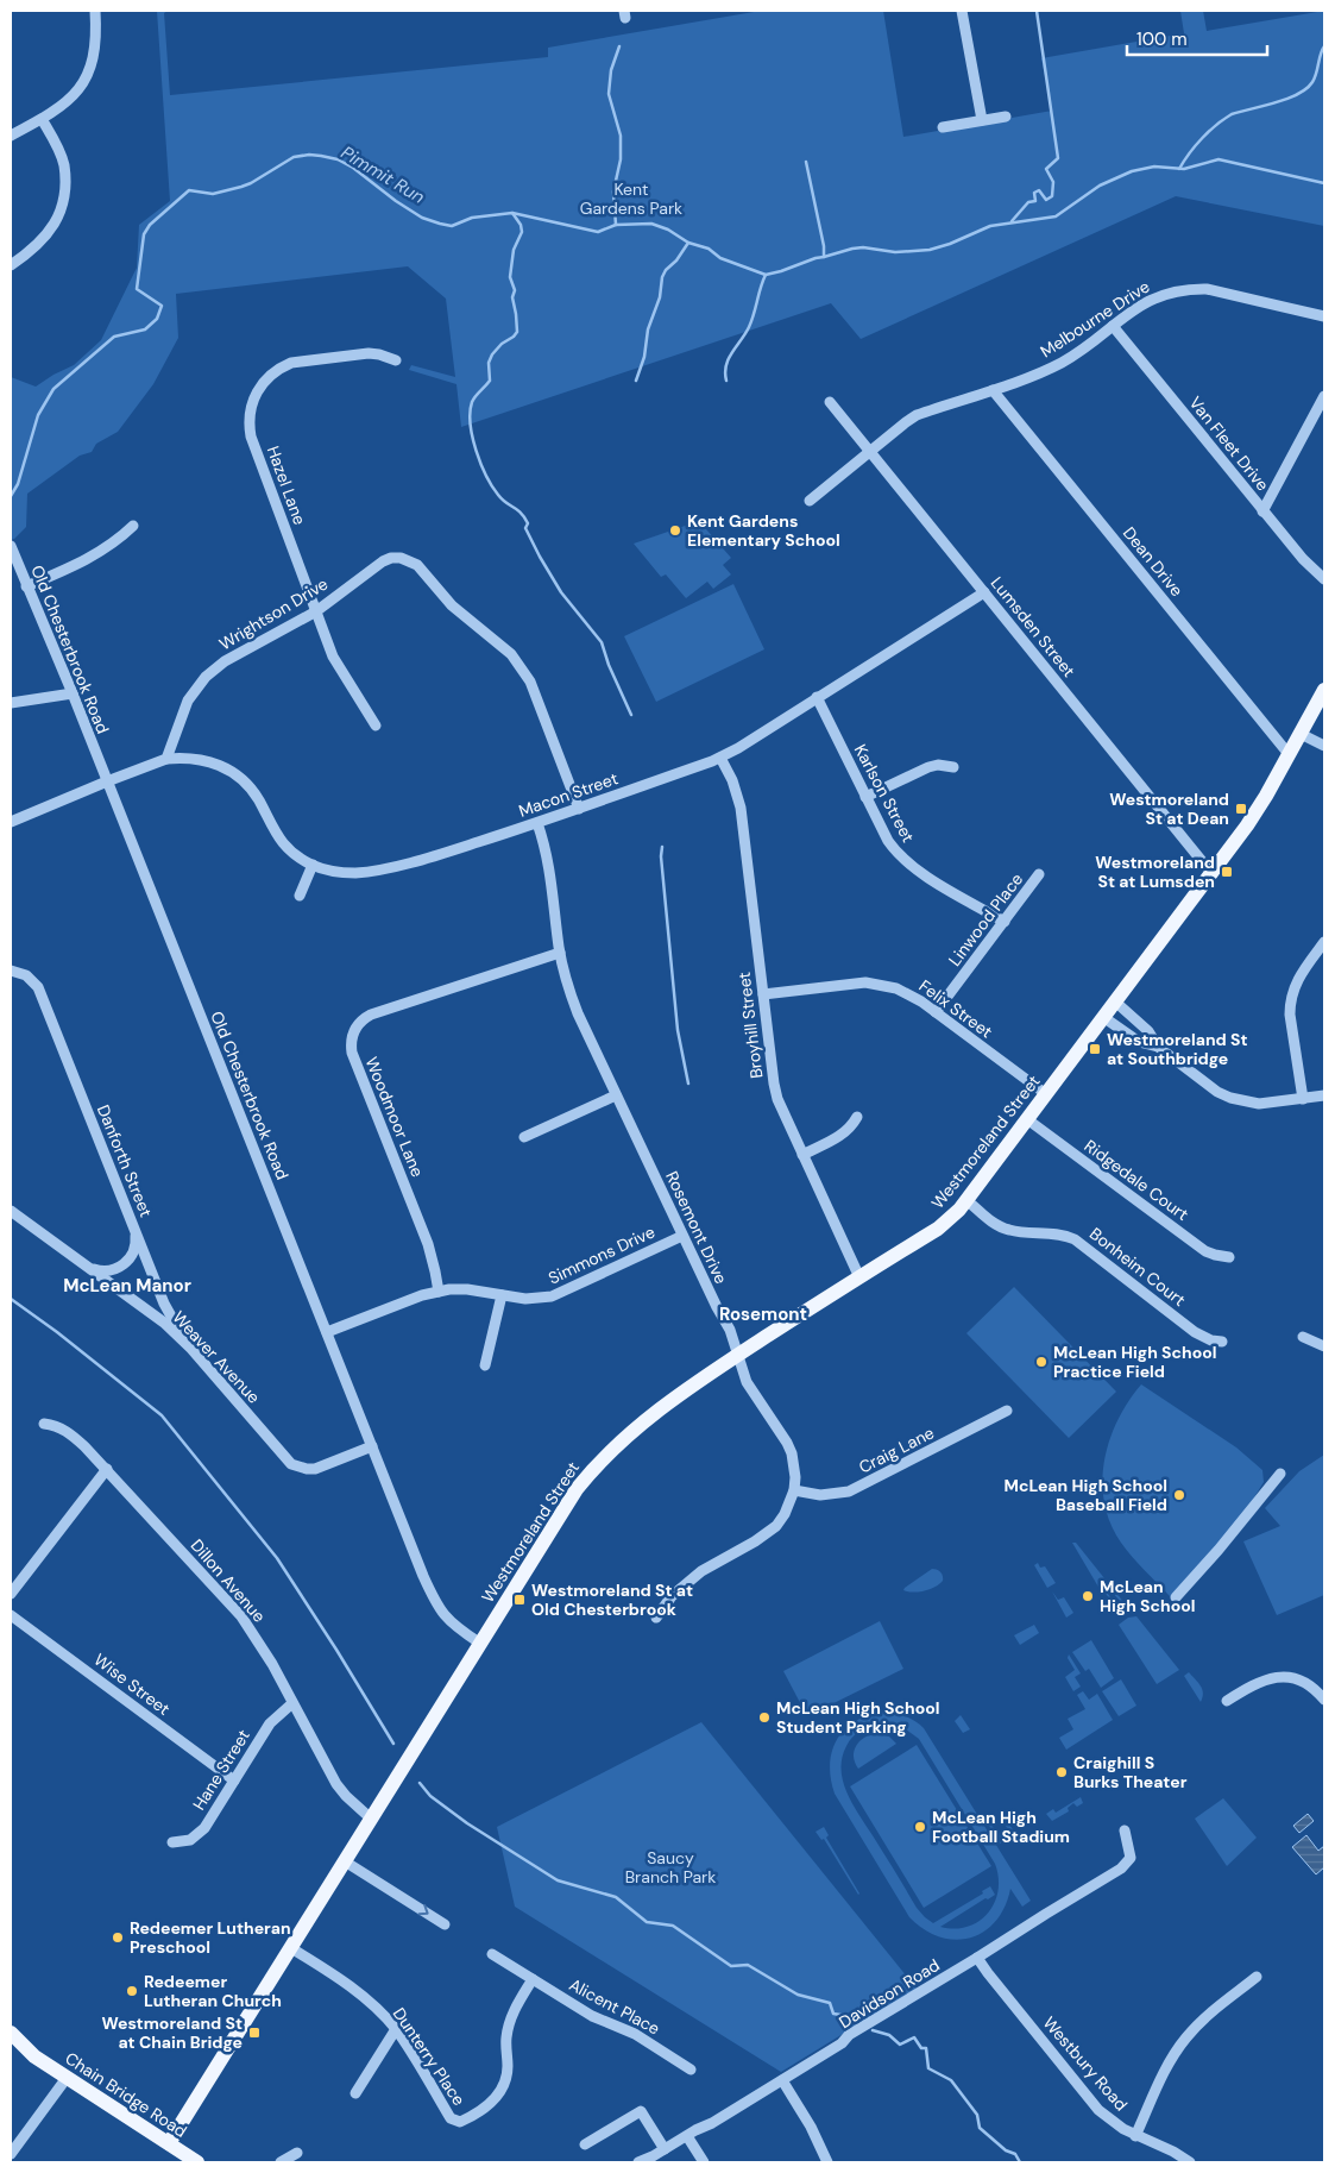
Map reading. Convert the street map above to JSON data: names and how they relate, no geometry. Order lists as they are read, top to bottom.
{
  "streets": {
    "main road": ["Westmoreland Street", "Chain Bridge Road"],
    "street": [
      "Melbourne Drive",
      "Van Fleet Drive",
      "Hazel Lane",
      "Dean Drive",
      "Wrightson Drive",
      "Lumsden Street",
      "Old Chesterbrook Road",
      "Karlson Street",
      "Macon Street",
      "Linwood Place",
      "Felix Street",
      "Broyhill Street",
      "Woodmoor Lane",
      "Danforth Street",
      "Ridgedale Court",
      "Rosemont Drive",
      "Simmons Drive",
      "Bonheim Court",
      "Weaver Avenue",
      "Craig Lane",
      "Dillon Avenue",
      "Wise Street",
      "Hane Street",
      "Davidson Road",
      "Alicent Place",
      "Dunterry Place",
      "Westbury Road"
    ]
  },
  "crossings": [
    ["Melbourne Drive", "Van Fleet Drive"],
    ["Melbourne Drive", "Dean Drive"],
    ["Melbourne Drive", "Lumsden Street"],
    ["Hazel Lane", "Wrightson Drive"],
    ["Dean Drive", "Westmoreland Street"],
    ["Wrightson Drive", "Macon Street"],
    ["Lumsden Street", "Macon Street"],
    ["Lumsden Street", "Westmoreland Street"],
    ["Old Chesterbrook Road", "Westmoreland Street"],
    ["Old Chesterbrook Road", "Simmons Drive"],
    ["Old Chesterbrook Road", "Weaver Avenue"],
    ["Karlson Street", "Macon Street"],
    ["Karlson Street", "Linwood Place"],
    ["Macon Street", "Broyhill Street"],
    ["Macon Street", "Rosemont Drive"],
    ["Linwood Place", "Felix Street"],
    ["Felix Street", "Broyhill Street"],
    ["Felix Street", "Westmoreland Street"],
    ["Broyhill Street", "Westmoreland Street"],
    ["Woodmoor Lane", "Rosemont Drive"],
    ["Woodmoor Lane", "Simmons Drive"],
    ["Westmoreland Street", "Ridgedale Court"],
    ["Westmoreland Street", "Rosemont Drive"],
    ["Westmoreland Street", "Bonheim Court"],
    ["Westmoreland Street", "Dillon Avenue"],
    ["Westmoreland Street", "Dunterry Place"],
    ["Westmoreland Street", "Chain Bridge Road"],
    ["Danforth Street", "Weaver Avenue"],
    ["Rosemont Drive", "Simmons Drive"],
    ["Rosemont Drive", "Craig Lane"],
    ["Dillon Avenue", "Hane Street"],
    ["Wise Street", "Hane Street"],
    ["Davidson Road", "Westbury Road"],
    ["Alicent Place", "Dunterry Place"]
  ],
  "districts": ["McLean Manor", "Rosemont"],
  "water": ["Pimmit Run"],
  "parks": ["Kent Gardens Park", "Saucy Branch Park"],
  "places": {
    "other": [
      "Kent Gardens Elementary School",
      "McLean High School Practice Field",
      "McLean High School Baseball Field",
      "McLean High School",
      "McLean High School Student Parking",
      "Craighill S Burks Theater",
      "McLean High Football Stadium",
      "Redeemer Lutheran Preschool",
      "Redeemer Lutheran Church"
    ],
    "transit": [
      "Westmoreland St at Dean",
      "Westmoreland St at Lumsden",
      "Westmoreland St at Southbridge",
      "Westmoreland St at Old Chesterbrook",
      "Westmoreland St at Chain Bridge"
    ]
  },
  "scale_bar": "100 m"
}
